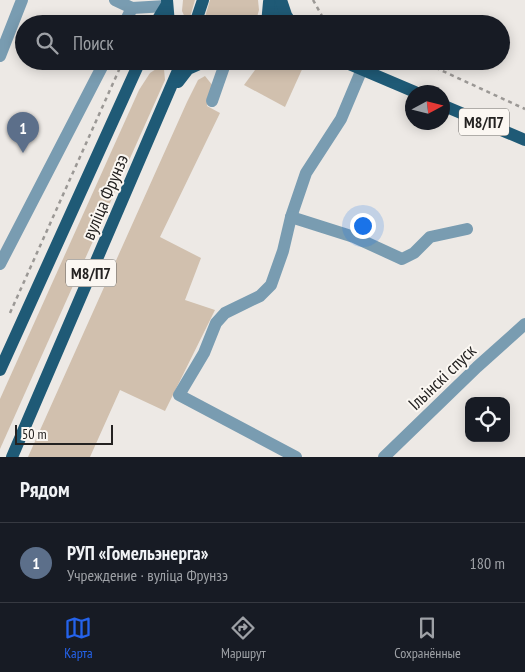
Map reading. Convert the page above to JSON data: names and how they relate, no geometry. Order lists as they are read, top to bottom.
{
  "streets": {
    "main road": ["М8/П7", "вуліца Фрунзэ"],
    "street": ["Ільінскі спуск"]
  },
  "crossings": [
    ["М8/П7", "вуліца Фрунзэ"]
  ],
  "scale_bar": "50 m",
  "north": "right",
  "page": {
    "search": "Поиск",
    "pins": "1",
    "scale": "50 m",
    "heading": "Рядом",
    "list": [
      {
        "mark": "1",
        "name": "РУП «Гомельэнерга»",
        "note": "Учреждение · вуліца Фрунзэ",
        "value": "180 m"
      }
    ],
    "nav": ["Карта", "Маршрут", "Сохранённые"]
  }
}
